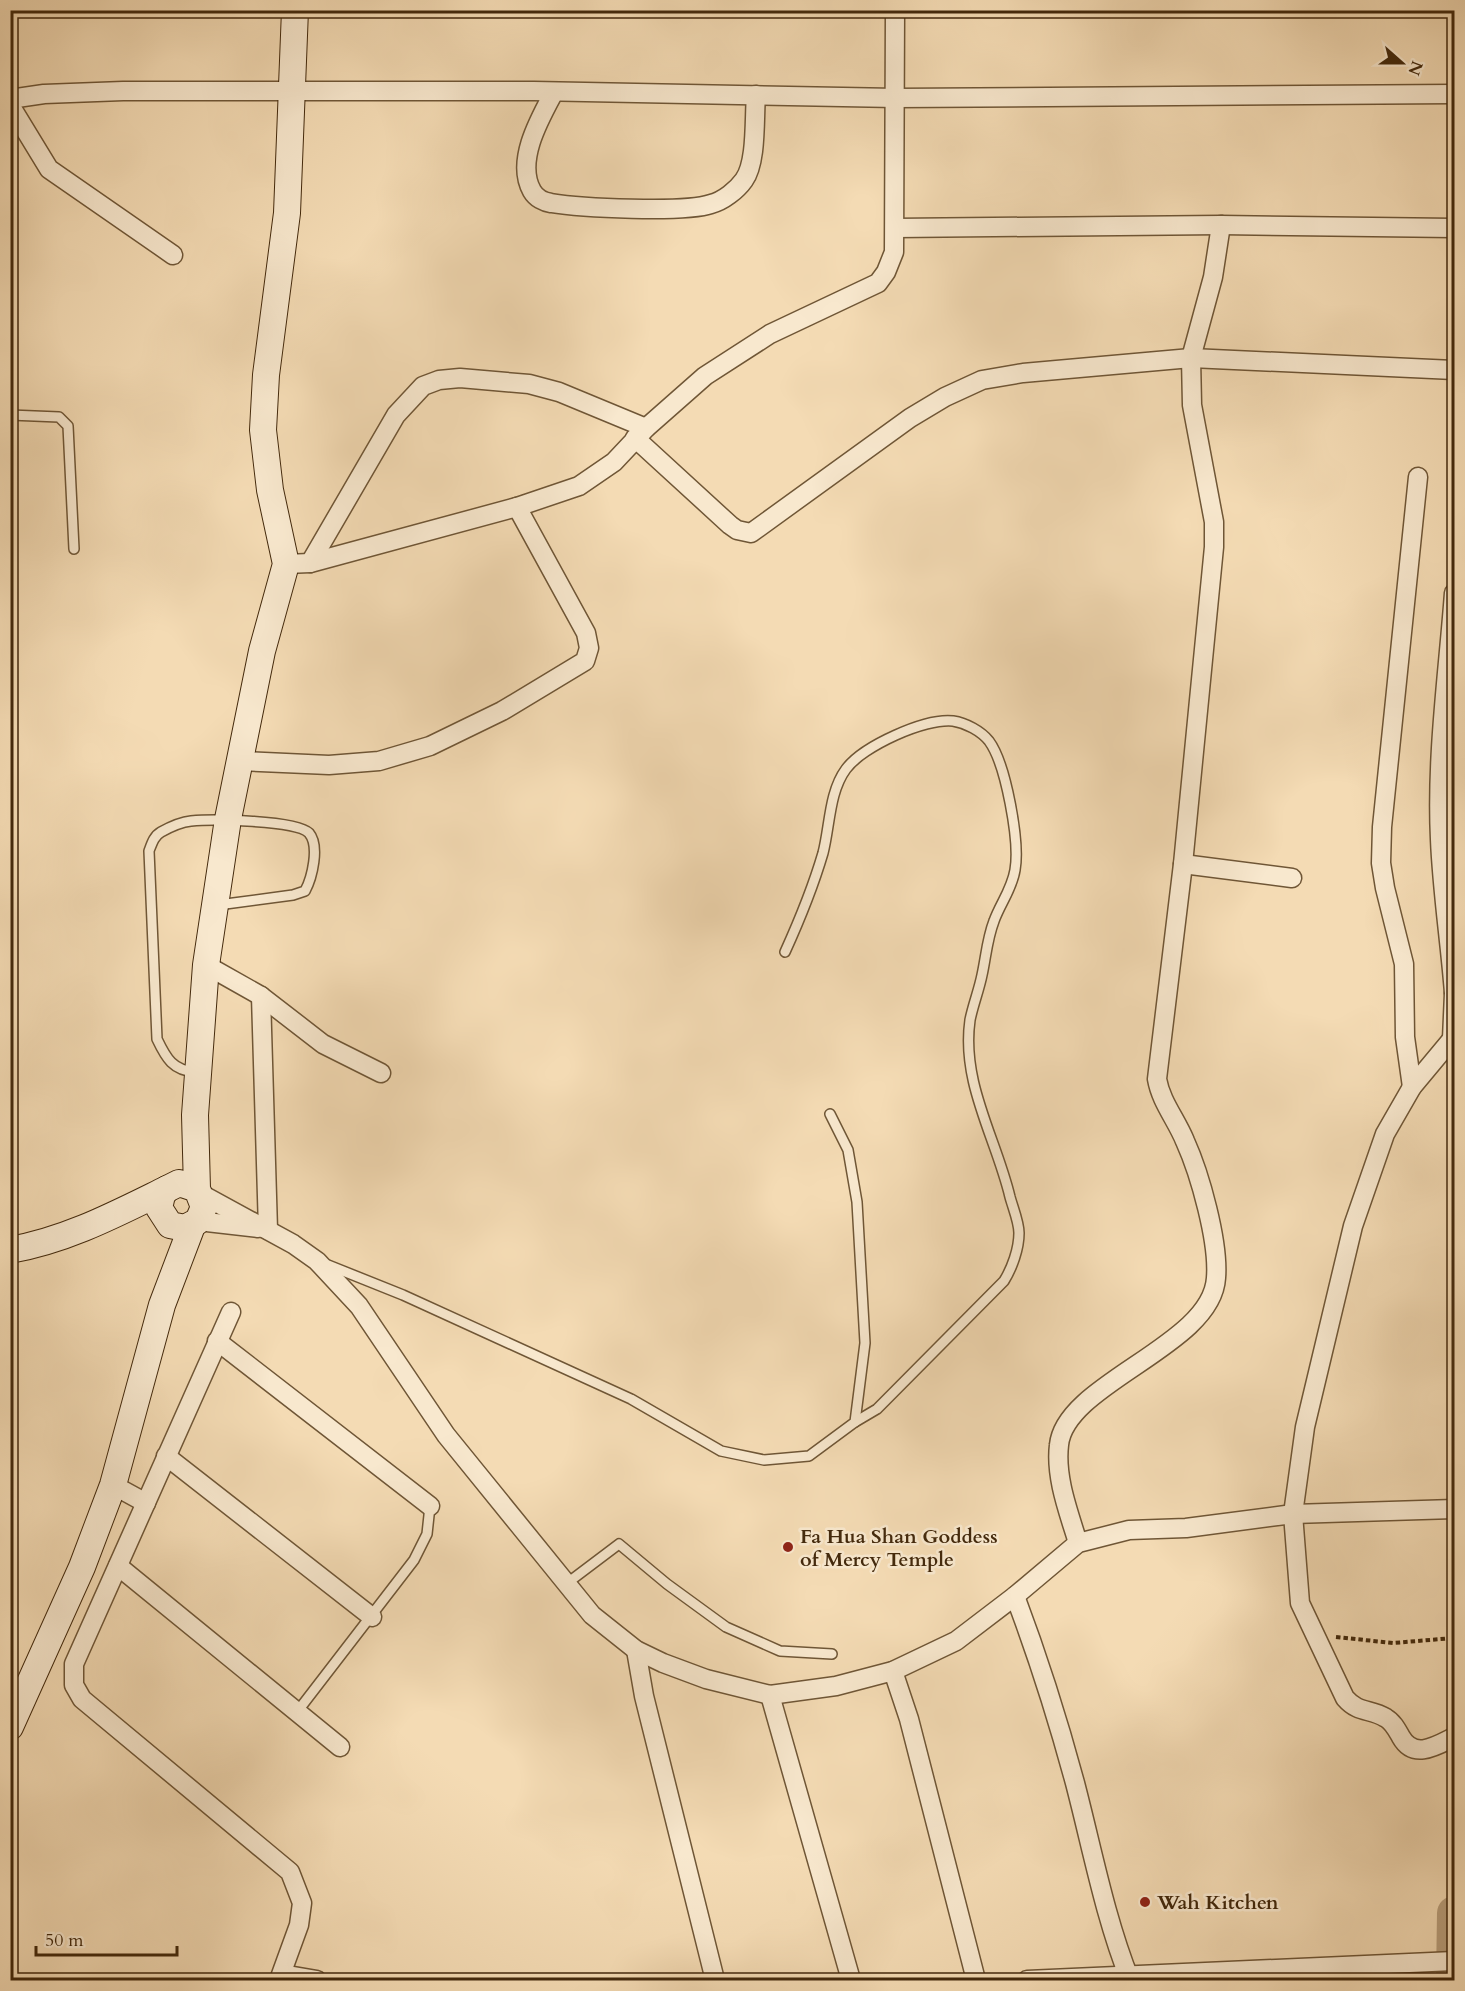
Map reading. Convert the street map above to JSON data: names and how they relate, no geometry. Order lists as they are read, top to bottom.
{
  "places": ["Fa Hua Shan Goddess of Mercy Temple", "Wah Kitchen"],
  "scale_bar": "50 m",
  "north": "right"
}
